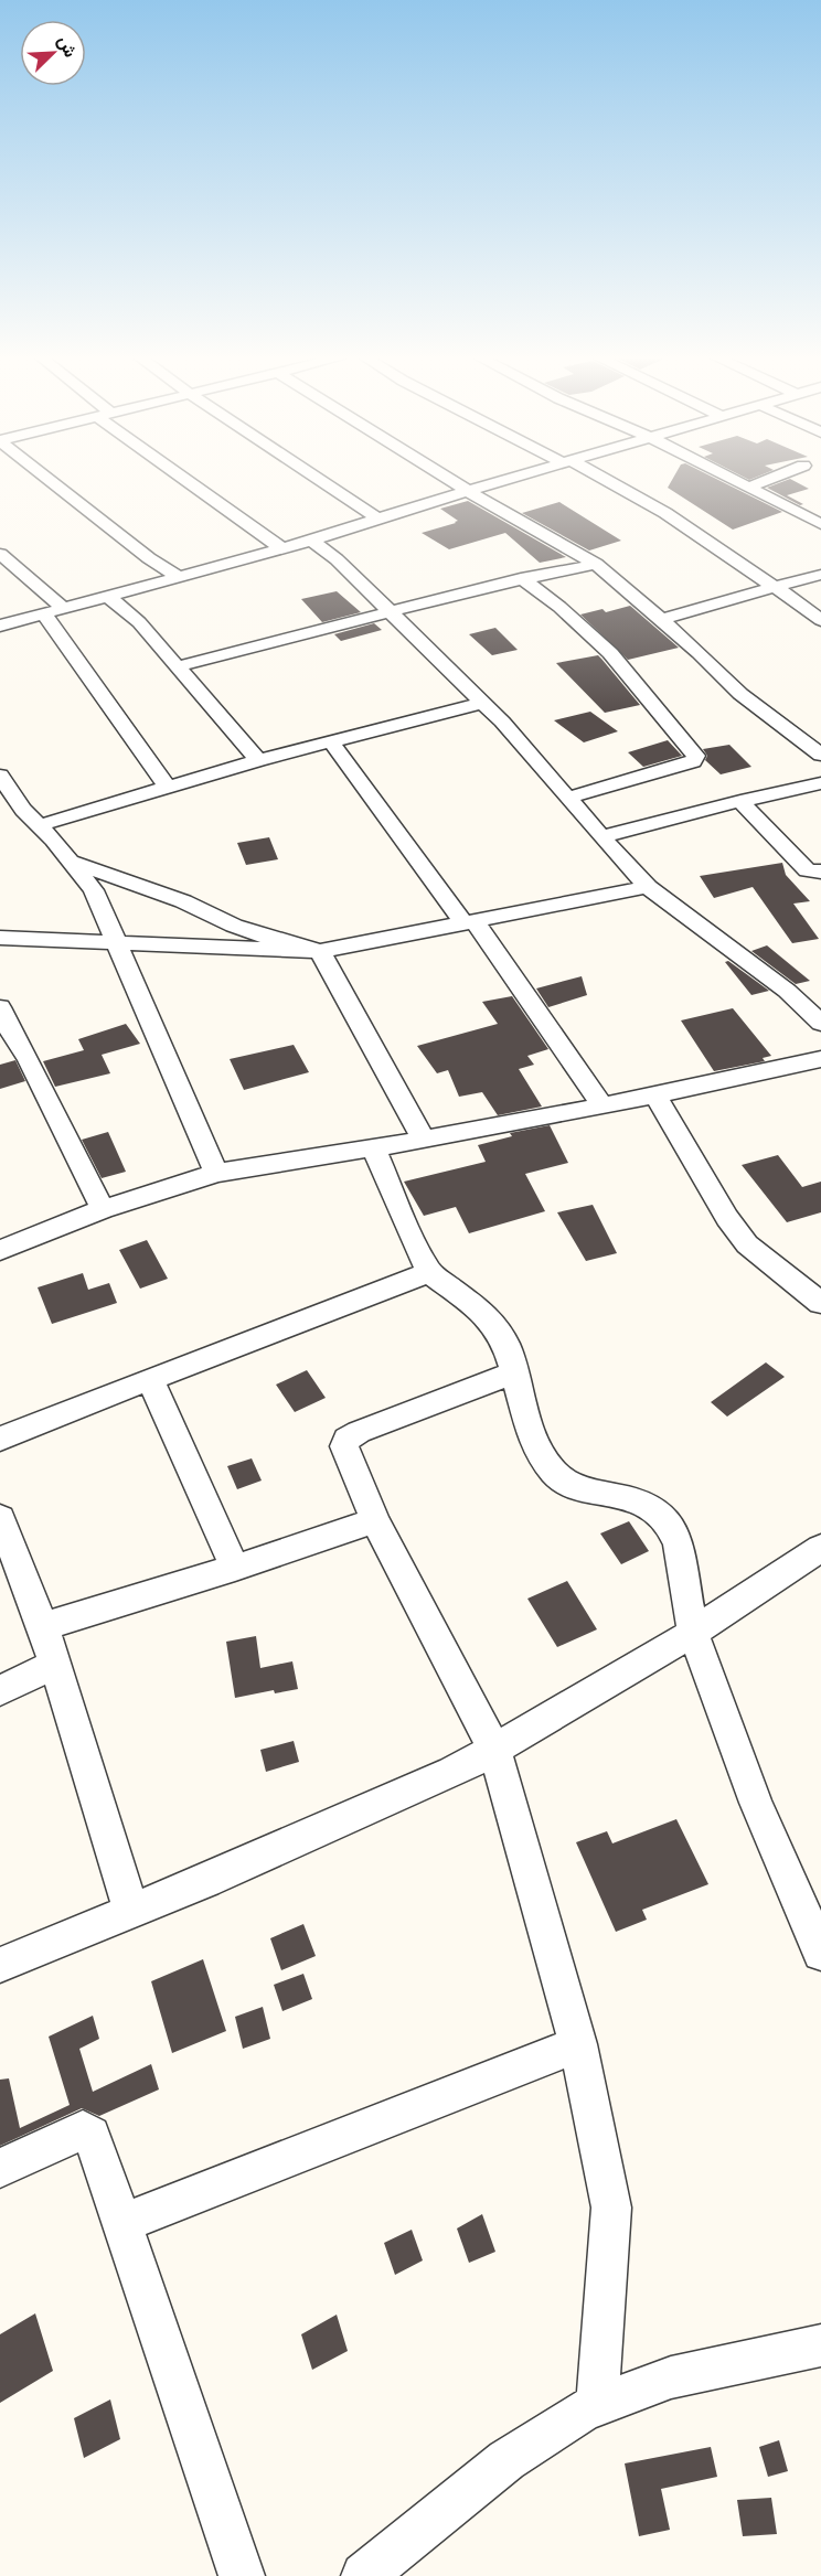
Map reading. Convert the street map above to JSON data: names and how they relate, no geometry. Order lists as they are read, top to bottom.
{
  "north": "top right"
}
